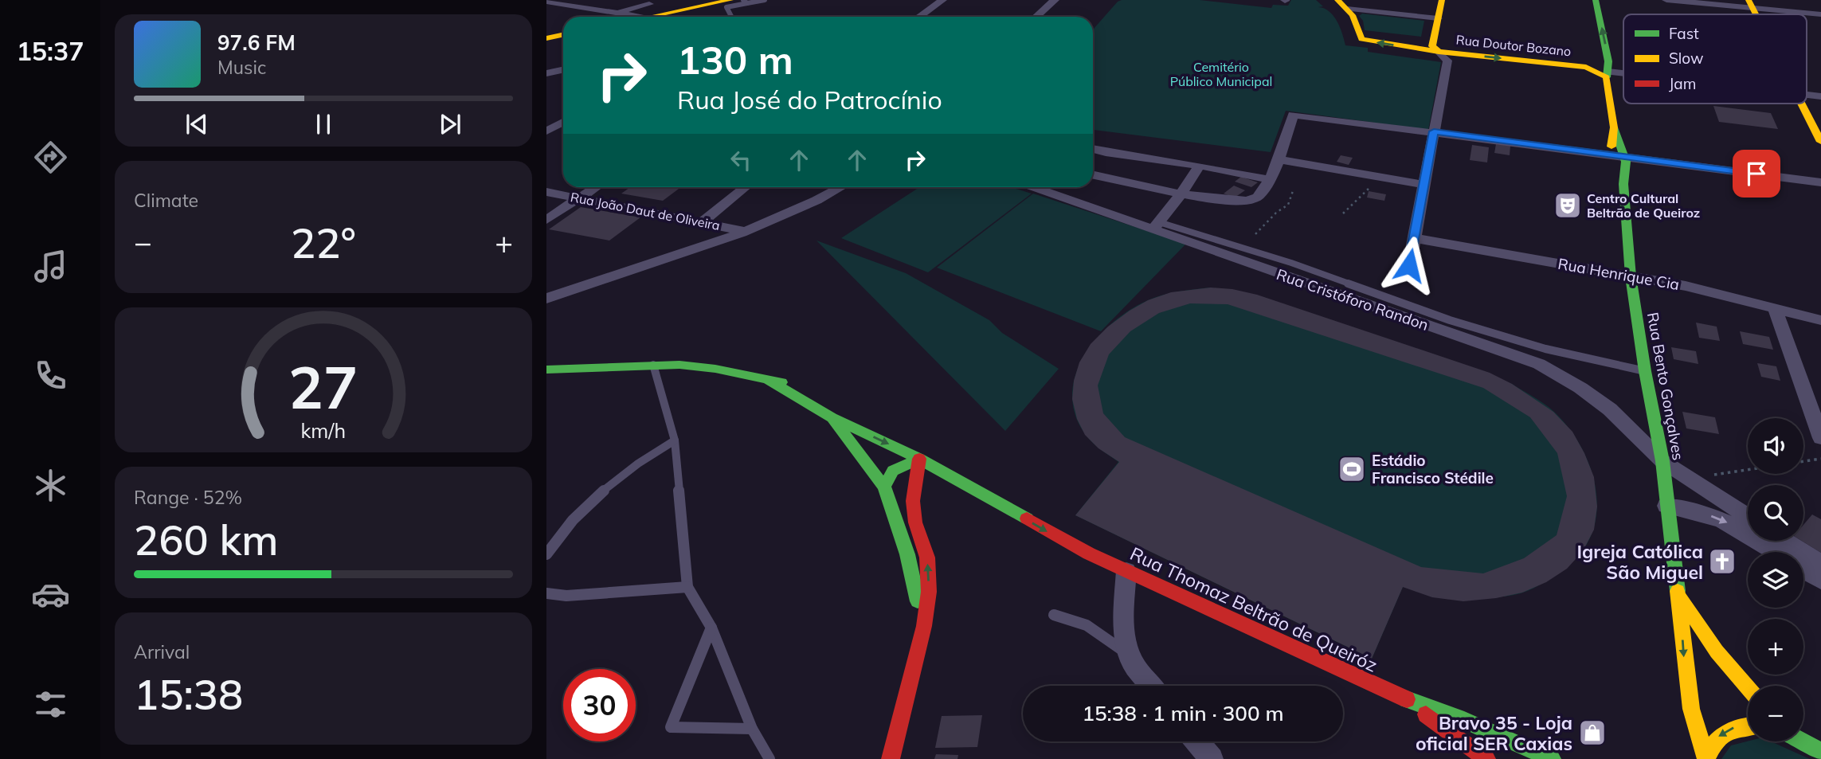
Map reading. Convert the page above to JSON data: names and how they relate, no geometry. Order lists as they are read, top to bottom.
{
  "streets": {
    "main road": ["Rua Doutor Bozano", "Rua Bento Gonçalves", "Rua Thomaz Beltrão de Queiróz"],
    "street": ["Rua João Daut de Oliveira", "Rua Henrique Cia", "Rua Cristóforo Randon"]
  },
  "crossings": [
    ["Rua Henrique Cia", "Rua Bento Gonçalves"],
    ["Rua Cristóforo Randon", "Rua Bento Gonçalves"]
  ],
  "parks": ["Cemitério Público Municipal"],
  "places": {
    "theatre": ["Centro Cultural Beltrão de Queiroz"],
    "sports": ["Estádio Francisco Stédile"],
    "church": ["Igreja Católica São Miguel"],
    "shop": ["Bravo 35 - Loja oficial SER Caxias"]
  },
  "legend": ["Fast", "Slow", "Jam"],
  "page": {
    "tabs": "15:37",
    "turn": ["130 m", "Rua José do Patrocínio"],
    "song": ["97.6 FM", "Music"],
    "tile": [
      "Climate",
      ["Range · 52%", "260 km"],
      ["Arrival", "15:38"]
    ],
    "heat": ["−", "22°", "+"],
    "map_buttons": ["+", "−"],
    "limit": "30",
    "trip": "15:38 · 1 min · 300 m",
    "gauge": ["27", "km/h"]
  }
}
